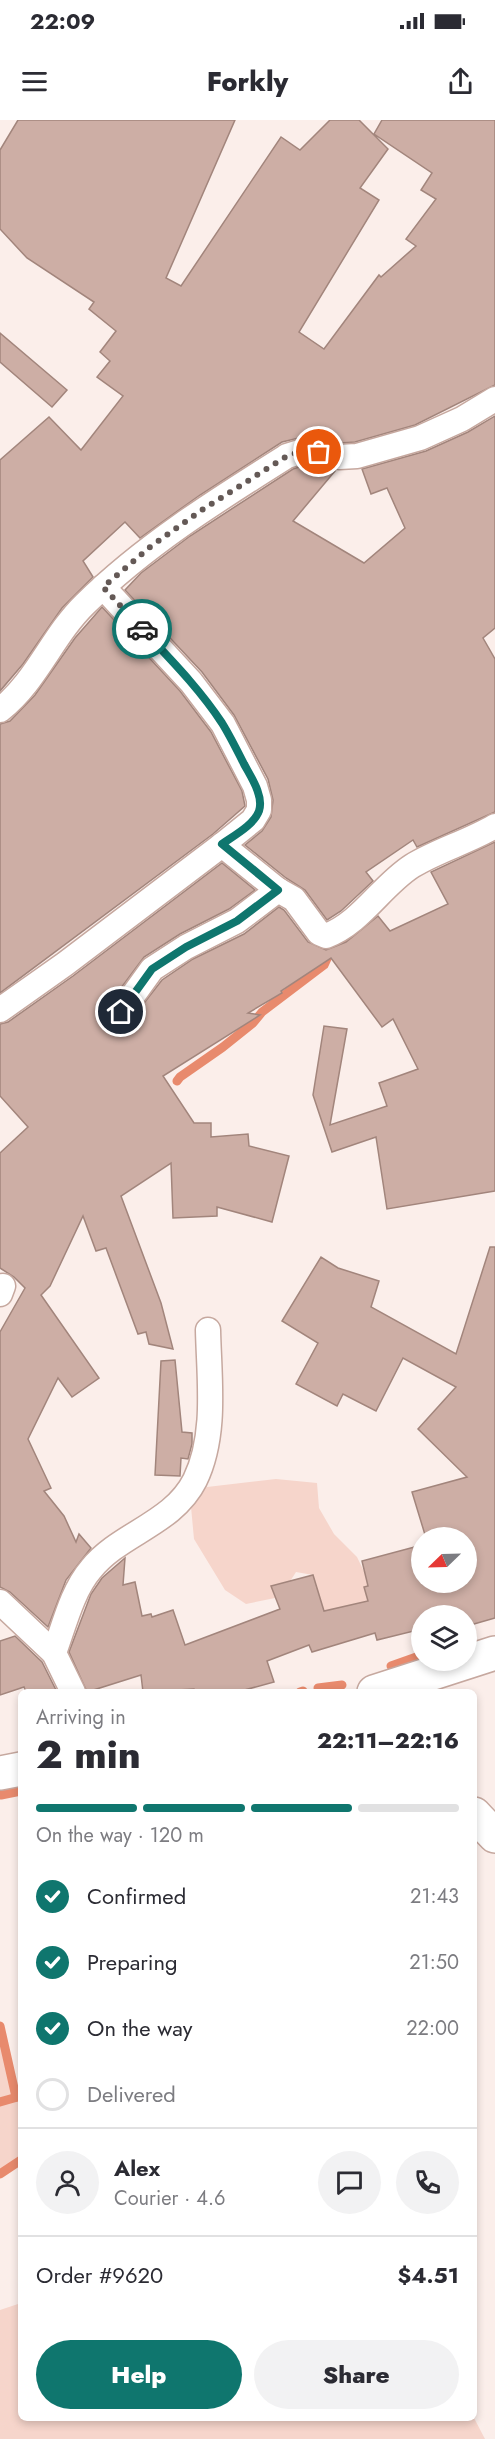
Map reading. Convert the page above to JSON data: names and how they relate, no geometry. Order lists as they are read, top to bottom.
{
  "north": "bottom left",
  "page": {
    "status": "22:09",
    "header": "Forkly",
    "heading": ["2 min", "Arriving in", "22:11–22:16"],
    "panel": [
      "Alex",
      "Courier · 4.6",
      "Order #9620",
      "$4.51"
    ],
    "bar": "On the way · 120 m",
    "list": [
      ["Confirmed", "21:43"],
      ["Preparing", "21:50"],
      ["On the way", "22:00"],
      "Delivered"
    ],
    "buttons": ["Help", "Share"]
  }
}
